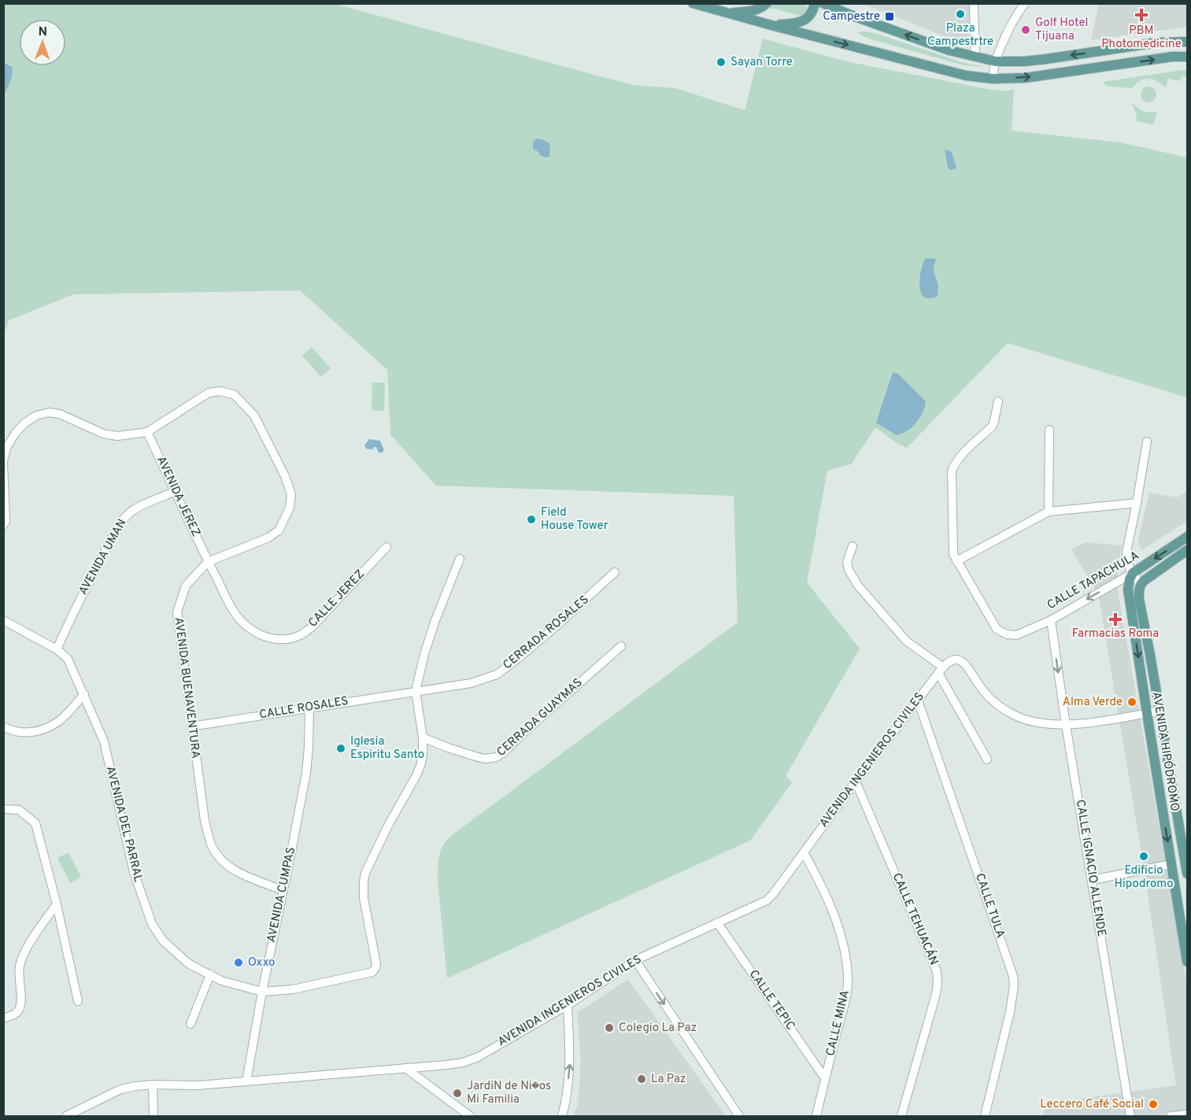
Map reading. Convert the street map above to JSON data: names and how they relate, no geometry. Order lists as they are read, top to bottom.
{
  "streets": {
    "main road": ["CALLE TAPACHULA", "AVENIDA HIPÓDROMO"],
    "street": [
      "AVENIDA JEREZ",
      "AVENIDA UMAN",
      "CALLE JEREZ",
      "CERRADA ROSALES",
      "AVENIDA BUENAVENTURA",
      "CALLE ROSALES",
      "CERRADA GUAYMAS",
      "AVENIDA INGENIEROS CIVILES",
      "AVENIDA DEL PARRAL",
      "CALLE IGNACIO ALLENDE",
      "AVENIDA CUMPAS",
      "CALLE TULA",
      "CALLE TEHUACÁN",
      "CALLE TEPIC",
      "CALLE MINA"
    ]
  },
  "crossings": [
    ["AVENIDA JEREZ", "AVENIDA UMAN"],
    ["AVENIDA JEREZ", "CALLE JEREZ"],
    ["AVENIDA JEREZ", "AVENIDA BUENAVENTURA"],
    ["AVENIDA UMAN", "AVENIDA DEL PARRAL"],
    ["CALLE TAPACHULA", "AVENIDA HIPÓDROMO"],
    ["CALLE TAPACHULA", "CALLE IGNACIO ALLENDE"],
    ["CALLE JEREZ", "AVENIDA BUENAVENTURA"],
    ["CERRADA ROSALES", "CALLE ROSALES"],
    ["CERRADA ROSALES", "AVENIDA DEL PARRAL"],
    ["AVENIDA BUENAVENTURA", "CALLE ROSALES"],
    ["AVENIDA BUENAVENTURA", "AVENIDA CUMPAS"],
    ["CALLE ROSALES", "AVENIDA DEL PARRAL"],
    ["CALLE ROSALES", "AVENIDA CUMPAS"],
    ["CERRADA GUAYMAS", "AVENIDA DEL PARRAL"],
    ["AVENIDA INGENIEROS CIVILES", "CALLE IGNACIO ALLENDE"],
    ["AVENIDA INGENIEROS CIVILES", "AVENIDA CUMPAS"],
    ["AVENIDA INGENIEROS CIVILES", "CALLE TULA"],
    ["AVENIDA INGENIEROS CIVILES", "CALLE TEHUACÁN"],
    ["AVENIDA INGENIEROS CIVILES", "CALLE TEPIC"],
    ["AVENIDA INGENIEROS CIVILES", "CALLE MINA"],
    ["AVENIDA DEL PARRAL", "AVENIDA CUMPAS"],
    ["CALLE TEPIC", "CALLE MINA"]
  ],
  "one_way": ["CALLE TAPACHULA"],
  "places": {
    "other": [
      "Plaza Campestrtre",
      "Golf Hotel Tijuana",
      "Sayan Torre",
      "Field House Tower",
      "Alma Verde",
      "Iglesia Espiritu Santo",
      "Edificio Hipodromo",
      "Oxxo",
      "Colegio La Paz",
      "La Paz",
      "JardiN de Ni�os Mi Familia",
      "Leccero Café Social"
    ],
    "health": ["PBM Photomedicine", "Farmacias Roma"],
    "transit": ["Campestre"]
  },
  "north": "top"
}
